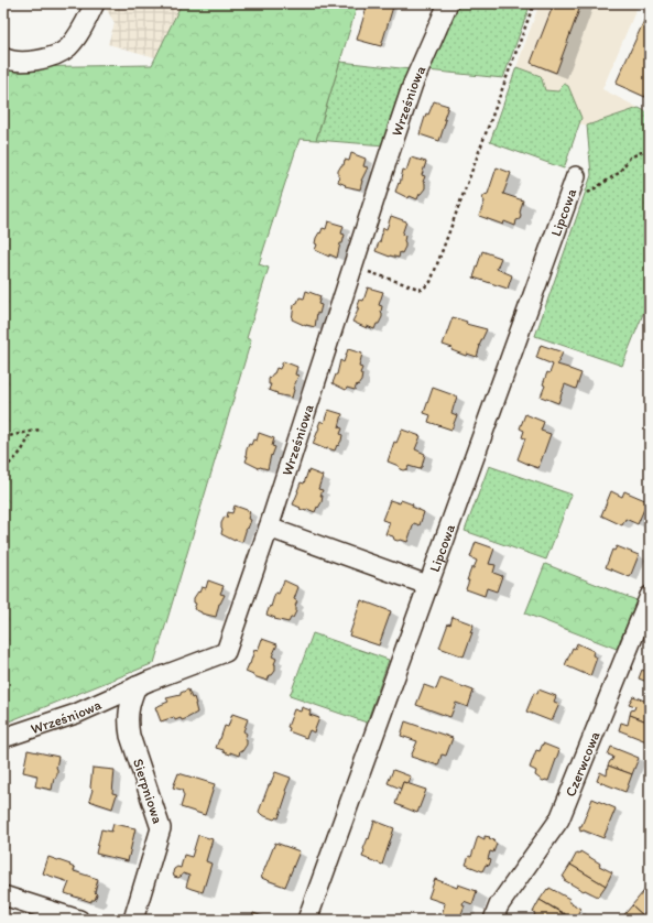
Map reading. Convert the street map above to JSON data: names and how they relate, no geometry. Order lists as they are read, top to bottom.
{
  "streets": {
    "street": [
      "Wrześniowa",
      "Lipcowa",
      "Czerwcowa",
      "Sierpniowa"
    ]
  },
  "crossings": [
    ["Wrześniowa", "Sierpniowa"]
  ]
}
